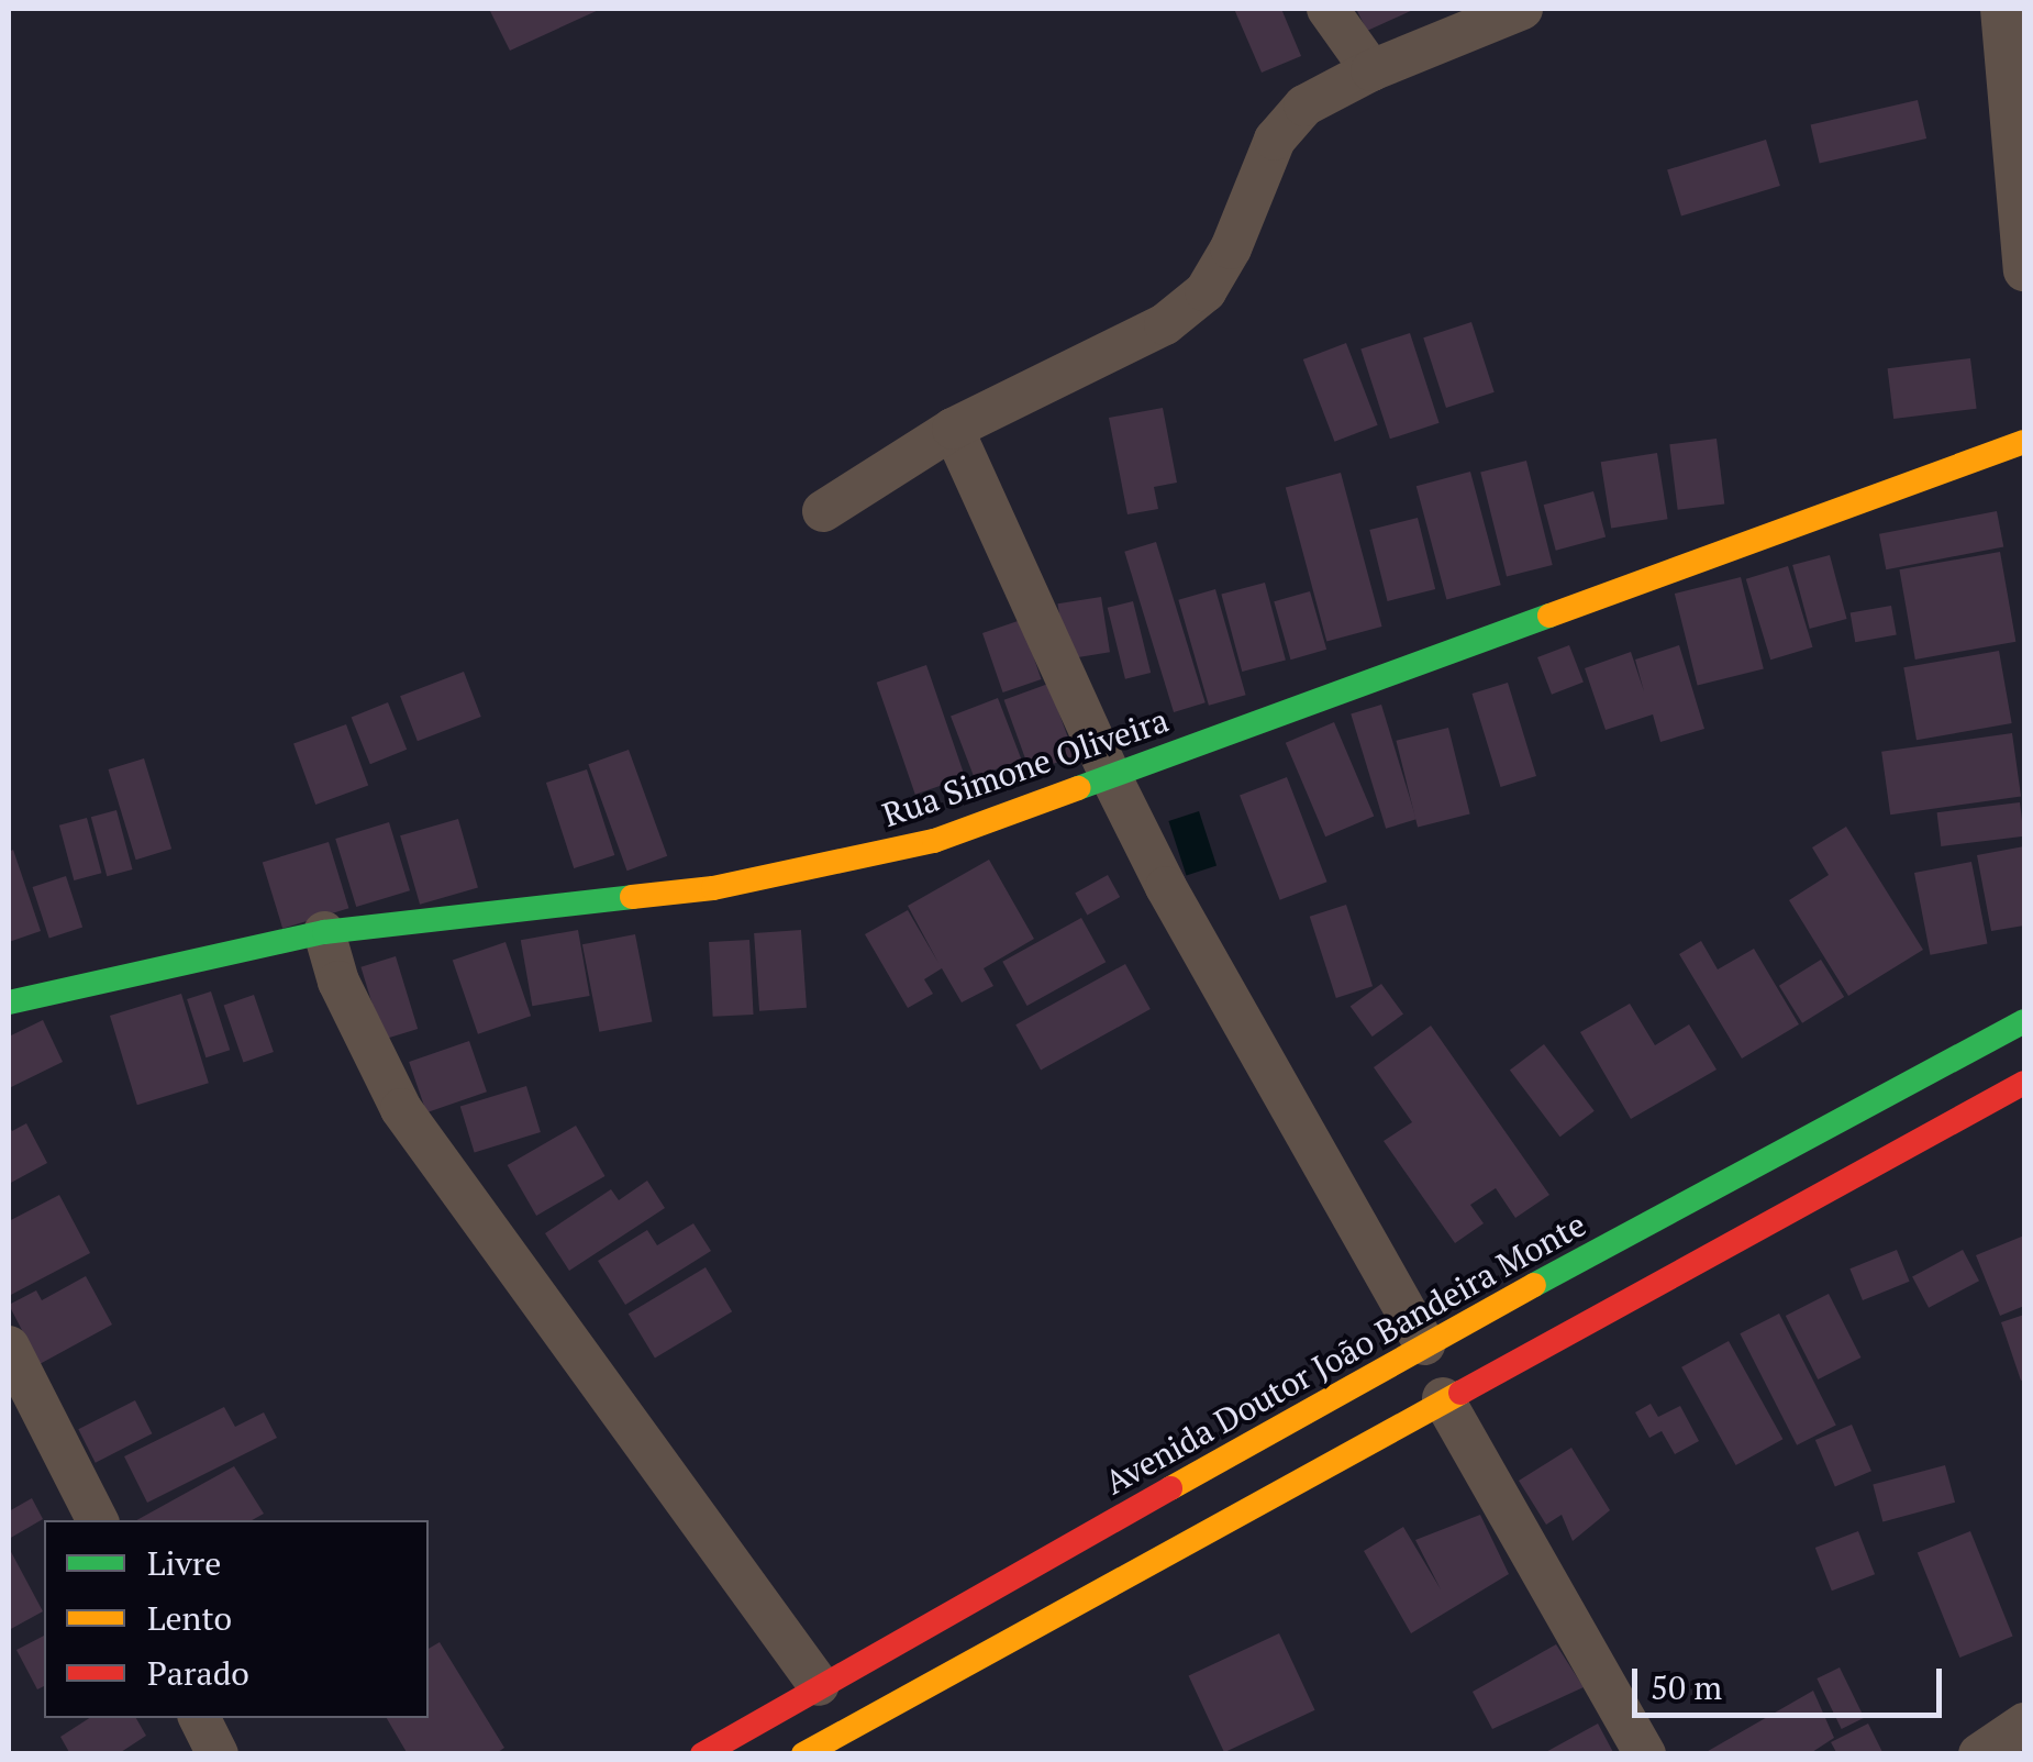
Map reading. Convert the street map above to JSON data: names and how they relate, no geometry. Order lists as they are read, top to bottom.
{
  "streets": {
    "main road": ["Rua Simone Oliveira", "Avenida Doutor João Bandeira Monte"]
  },
  "legend": ["Livre", "Lento", "Parado"],
  "scale_bar": "50 m"
}
